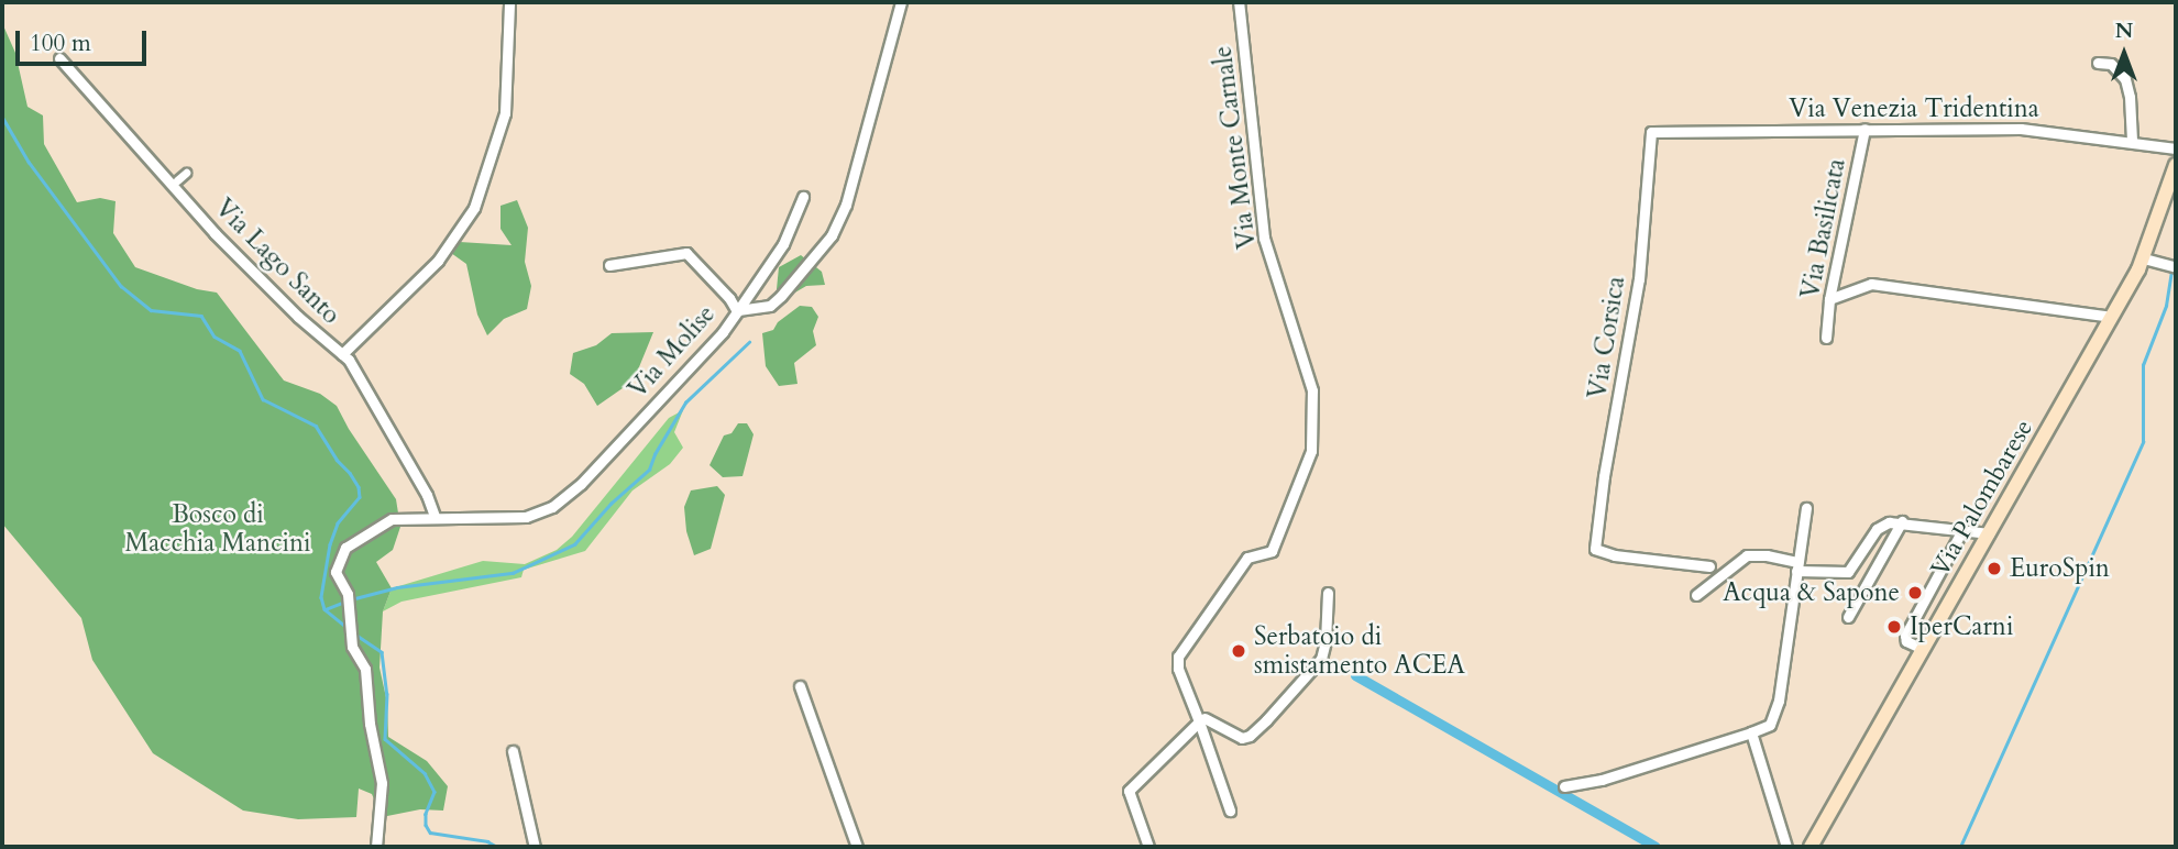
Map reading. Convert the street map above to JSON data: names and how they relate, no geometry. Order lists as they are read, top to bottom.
{
  "streets": {
    "main road": ["Via Palombarese"],
    "street": [
      "Via Venezia Tridentina",
      "Via Monte Carnale",
      "Via Basilicata",
      "Via Lago Santo",
      "Via Corsica",
      "Via Molise"
    ]
  },
  "crossings": [
    ["Via Venezia Tridentina", "Via Basilicata"],
    ["Via Venezia Tridentina", "Via Corsica"],
    ["Via Lago Santo", "Via Molise"]
  ],
  "parks": ["Bosco di Macchia Mancini"],
  "places": [
    "EuroSpin",
    "Acqua & Sapone",
    "IperCarni",
    "Serbatoio di smistamento ACEA"
  ],
  "scale_bar": "100 m",
  "north": "top"
}
